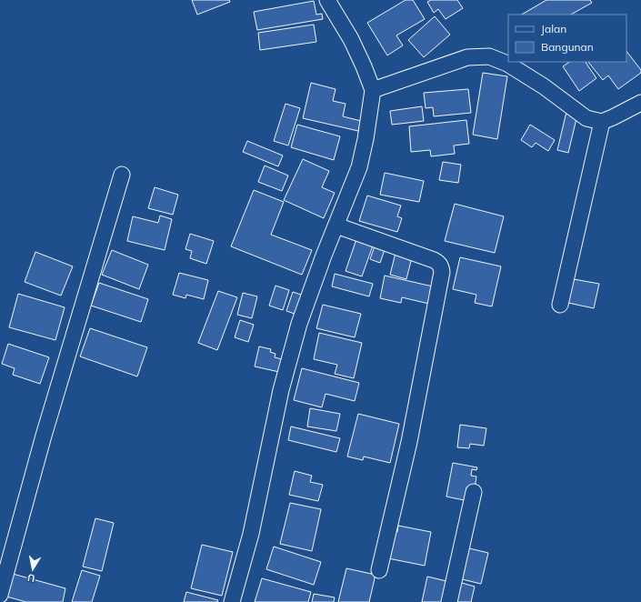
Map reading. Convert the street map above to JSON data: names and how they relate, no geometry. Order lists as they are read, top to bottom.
{
  "legend": ["Jalan", "Bangunan"],
  "north": "bottom"
}
